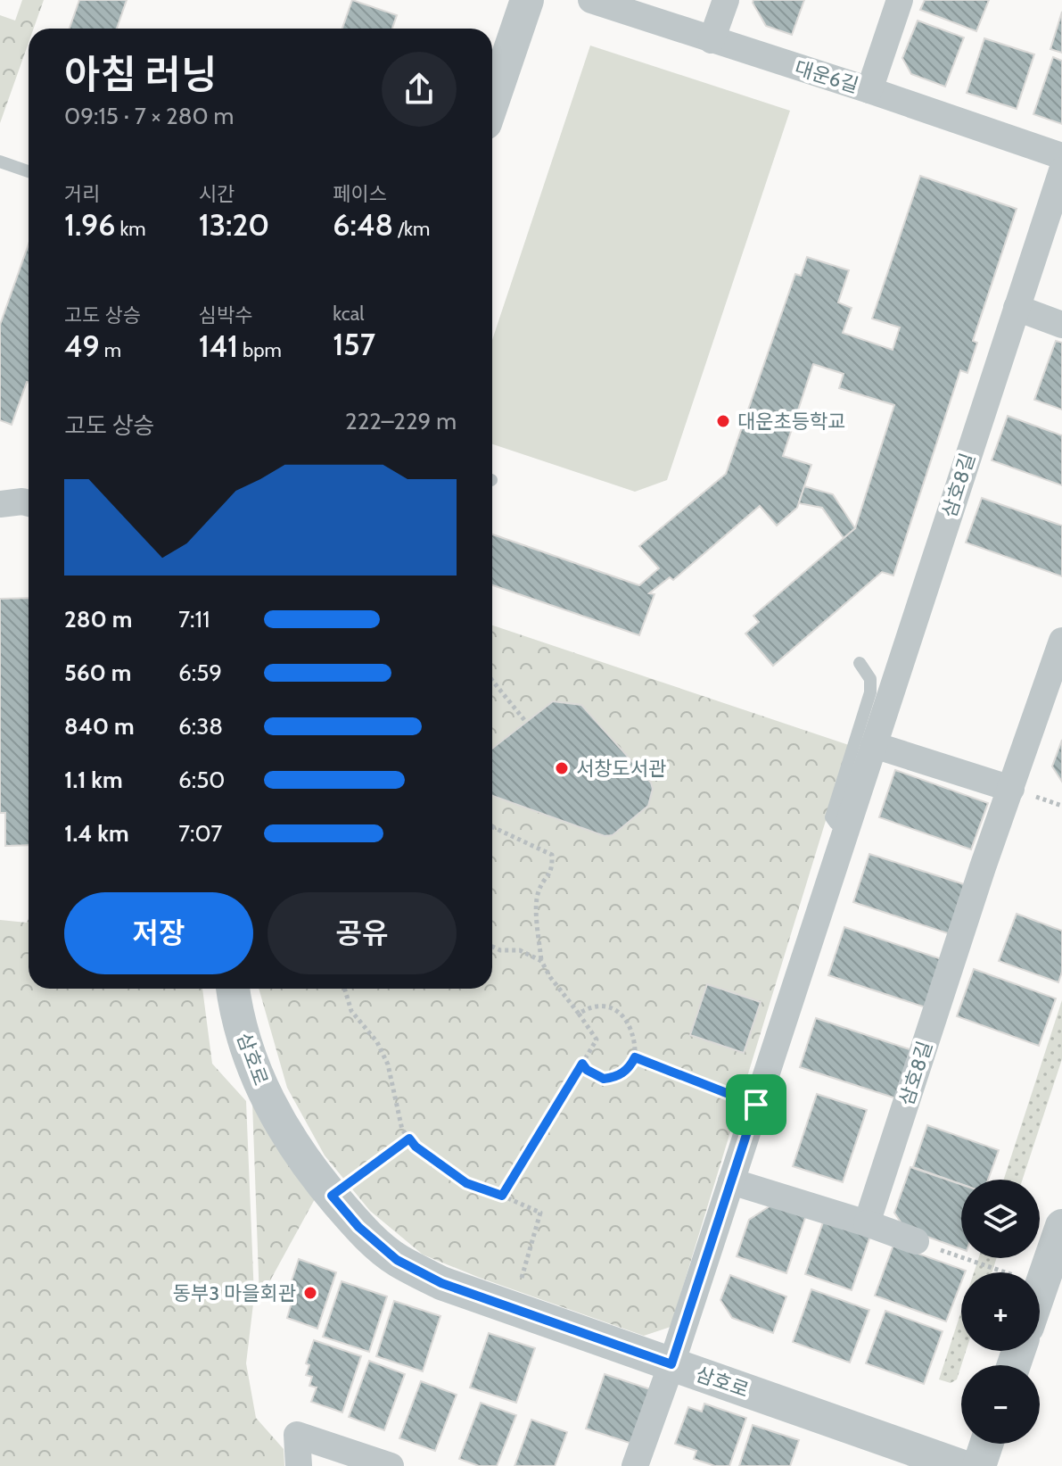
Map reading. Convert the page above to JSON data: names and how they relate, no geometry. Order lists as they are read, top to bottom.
{
  "streets": {
    "street": ["대운6길", "삼호8길", "삼호로"]
  },
  "crossings": [
    ["삼호8길", "삼호로"]
  ],
  "places": ["대운초등학교", "서창도서관", "동부3 마을회관"],
  "page": {
    "heading": ["아침 러닝", "09:15 · 7 × 280 m"],
    "stats": [
      ["거리", "1.96 km"],
      ["시간", "13:20"],
      ["페이스", "6:48 /km"],
      ["고도 상승", "49 m"],
      ["심박수", "141 bpm"],
      ["kcal", "157"]
    ],
    "chart": ["고도 상승", "222–229 m"],
    "list": [
      {
        "name": "280 m",
        "note": "7:11"
      },
      {
        "name": "560 m",
        "note": "6:59"
      },
      {
        "name": "840 m",
        "note": "6:38"
      },
      {
        "name": "1.1 km",
        "note": "6:50"
      },
      {
        "name": "1.4 km",
        "note": "7:07"
      }
    ],
    "buttons": ["저장", "공유"],
    "map_buttons": ["+", "−"]
  }
}
